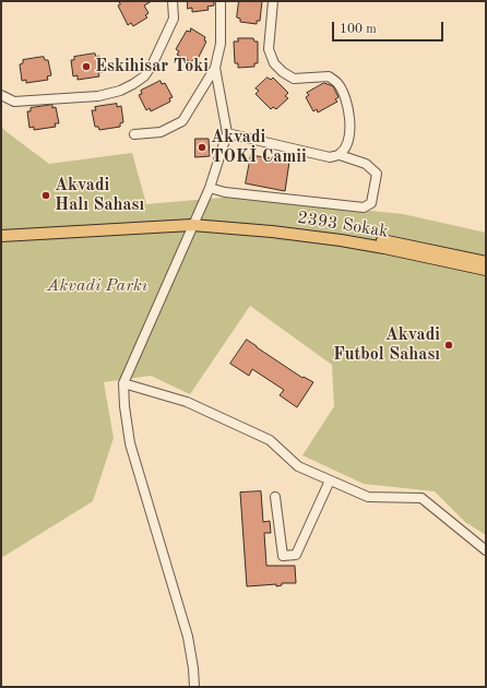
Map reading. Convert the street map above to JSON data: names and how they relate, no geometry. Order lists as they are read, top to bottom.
{
  "streets": {
    "main road": ["2393 Sokak"]
  },
  "parks": ["Akvadi Parkı"],
  "places": [
    "Eskihisar Toki",
    "Akvadi TOKİ Camii",
    "Akvadi Halı Sahası",
    "Akvadi Futbol Sahası"
  ],
  "scale_bar": "100 m"
}
